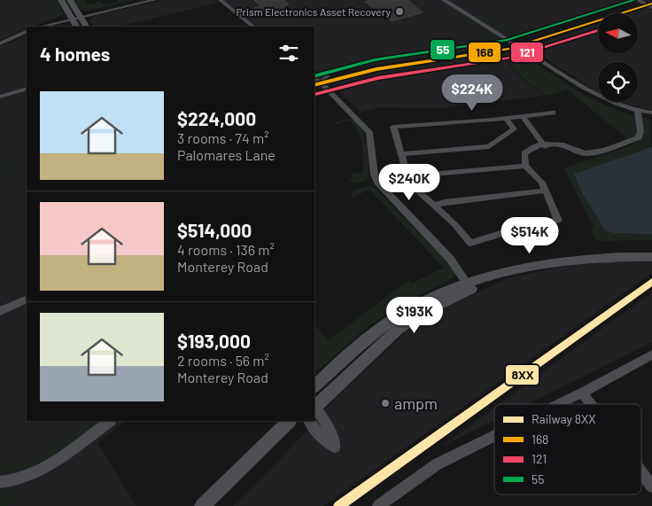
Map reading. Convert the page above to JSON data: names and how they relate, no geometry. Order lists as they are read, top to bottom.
{
  "places": ["Prism Electronics Asset Recovery", "ampm"],
  "lines": [
    "transit line 55",
    "transit line 168",
    "transit line 121",
    "rail line 8XX"
  ],
  "legend": [
    "Railway 8XX",
    "168",
    "121",
    "55"
  ],
  "north": "left",
  "page": {
    "heading": "4 homes",
    "price": [
      "$224K",
      "$240K",
      "$514K",
      "$193K"
    ],
    "list": [
      {
        "name": "$224,000",
        "note": "3 rooms · 74 m² · Palomares Lane"
      },
      {
        "name": "$514,000",
        "note": "4 rooms · 136 m² · Monterey Road"
      },
      {
        "name": "$193,000",
        "note": "2 rooms · 56 m² · Monterey Road"
      }
    ]
  }
}
